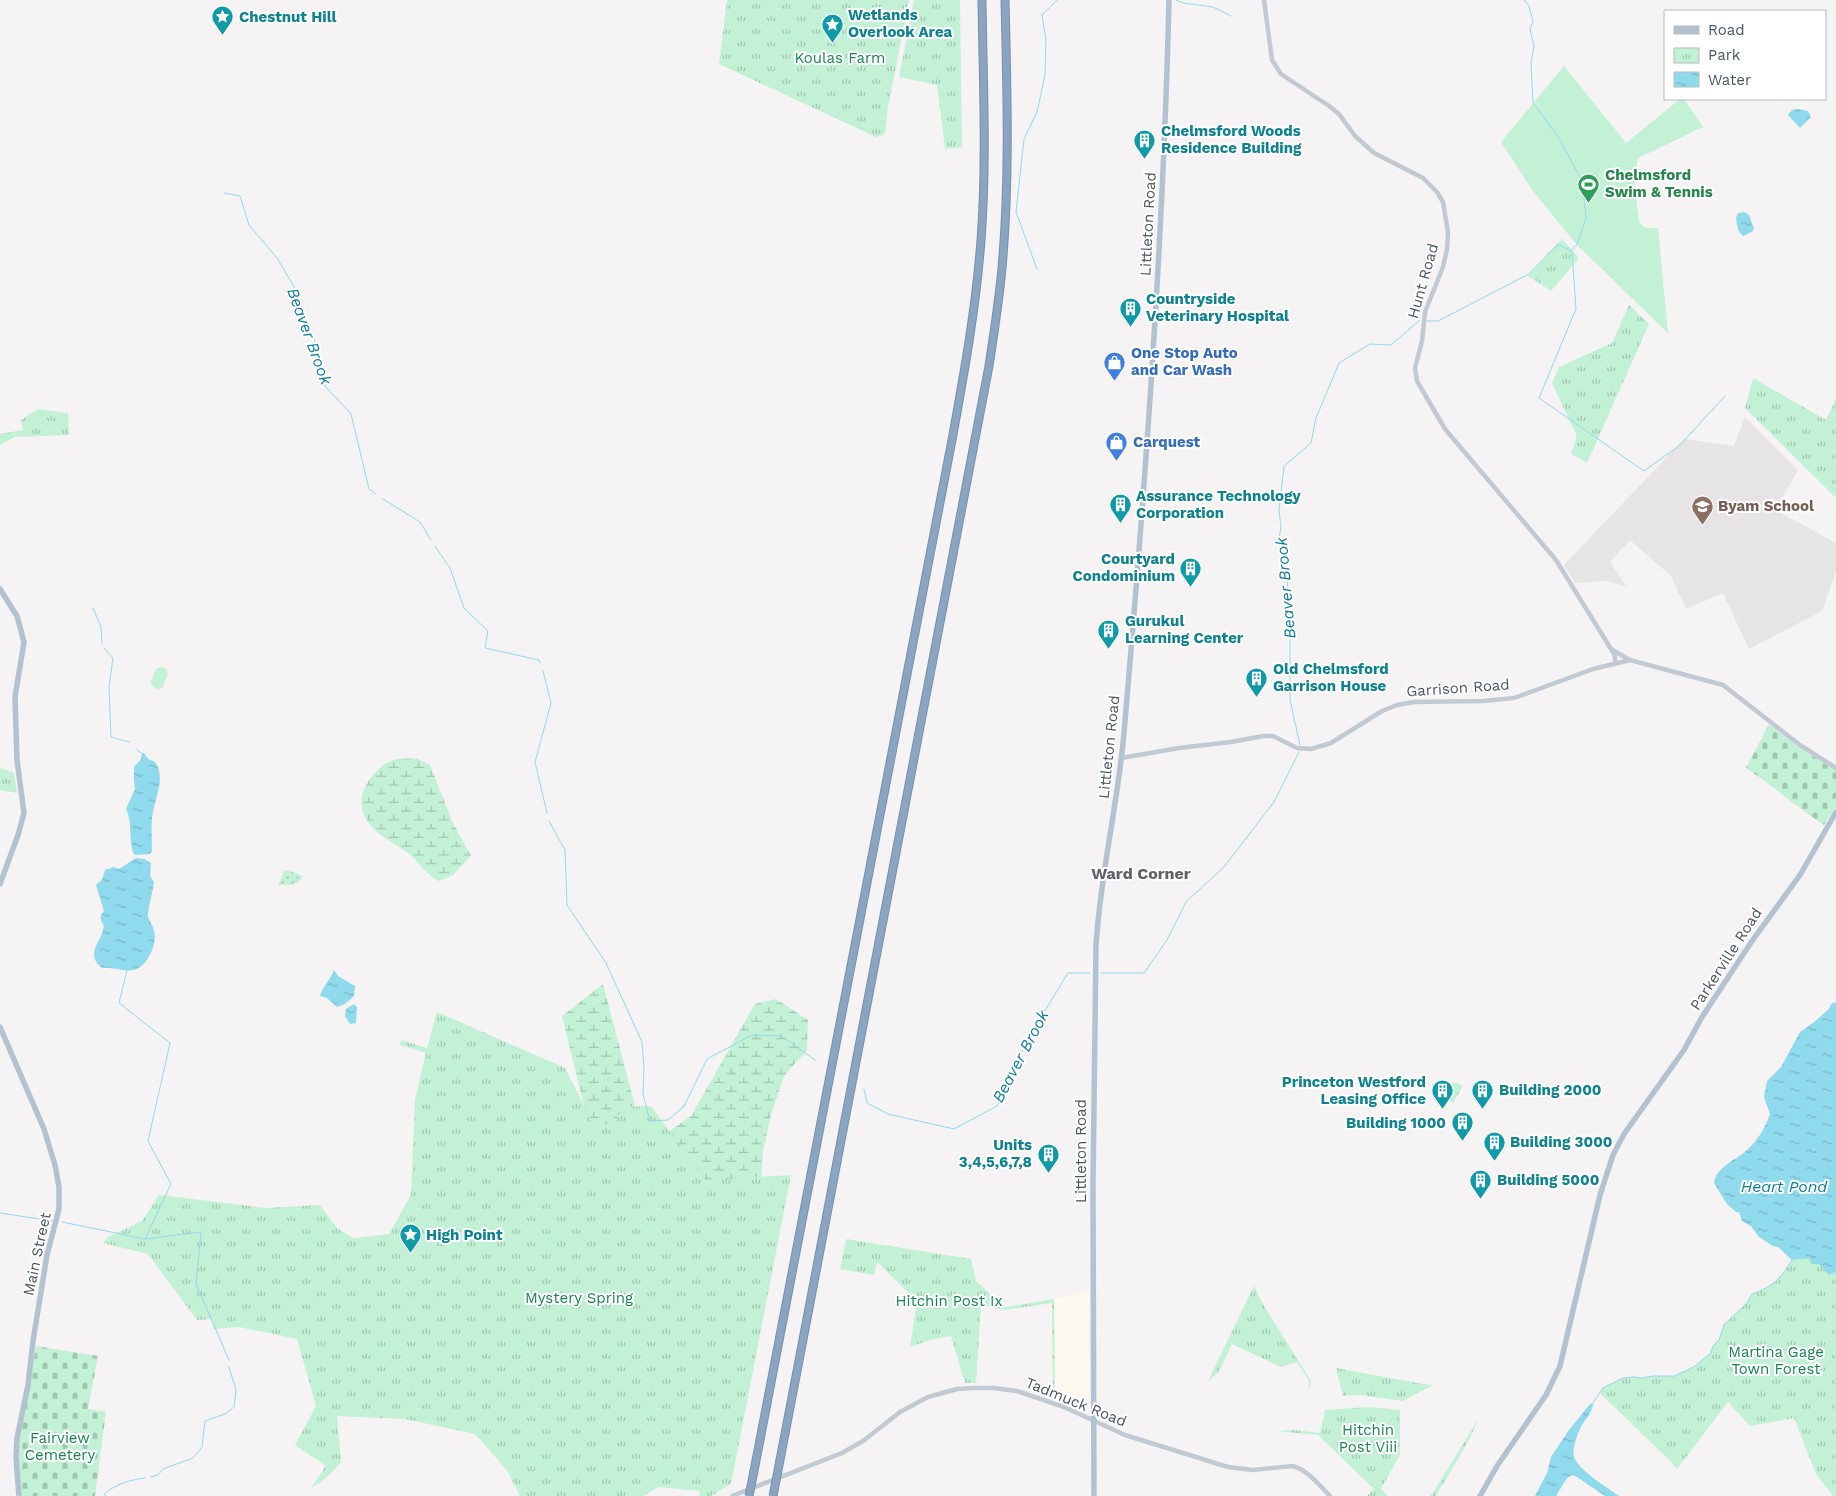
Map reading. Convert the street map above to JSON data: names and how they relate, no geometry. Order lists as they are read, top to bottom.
{
  "streets": {
    "main road": ["Littleton Road", "Parkerville Road", "Main Street"],
    "street": ["Hunt Road", "Garrison Road", "Tadmuck Road"]
  },
  "crossings": [
    ["Littleton Road", "Garrison Road"],
    ["Littleton Road", "Tadmuck Road"],
    ["Hunt Road", "Garrison Road"]
  ],
  "districts": ["Ward Corner"],
  "water": ["Beaver Brook", "Heart Pond"],
  "parks": [
    "Koulas Farm",
    "Mystery Spring",
    "Hitchin Post Ix",
    "Martina Gage Town Forest",
    "Hitchin Post Viii",
    "Fairview Cemetery"
  ],
  "places": {
    "place": ["Chestnut Hill", "Wetlands Overlook Area", "High Point"],
    "building": [
      "Chelmsford Woods Residence Building",
      "Countryside Veterinary Hospital",
      "Assurance Technology Corporation",
      "Courtyard Condominium",
      "Gurukul Learning Center",
      "Old Chelmsford Garrison House",
      "Building 2000",
      "Princeton Westford Leasing Office",
      "Building 1000",
      "Building 3000",
      "Units 3,4,5,6,7,8",
      "Building 5000"
    ],
    "sports": ["Chelmsford Swim & Tennis"],
    "shop": ["One Stop Auto and Car Wash", "Carquest"],
    "school or university": ["Byam School"]
  },
  "legend": ["Road", "Park", "Water"]
}
